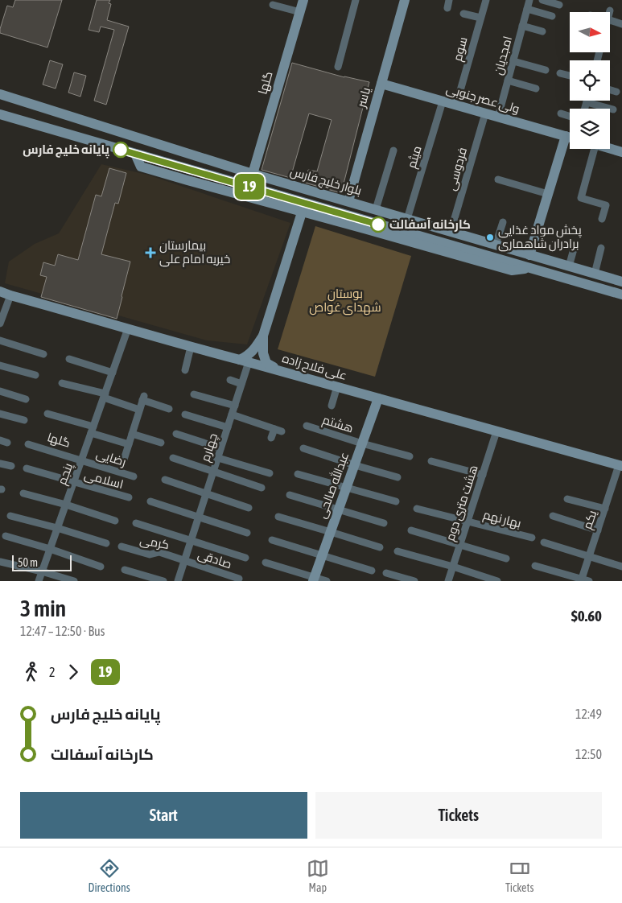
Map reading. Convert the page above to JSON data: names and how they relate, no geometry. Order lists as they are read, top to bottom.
{
  "streets": {
    "street": [
      "سوم",
      "امجدیان",
      "گلها",
      "یاسر",
      "ولی عصر جنوبی",
      "میثم",
      "فردوسی",
      "بلوار خلیج فارس",
      "علی فلاح زاده",
      "هشتم",
      "چهارم",
      "رضایی",
      "پنجم",
      "اسلامی",
      "عبدالله صالحی",
      "هشت متری دوم",
      "بهار نهم",
      "یکم",
      "کرمی",
      "صادقی"
    ]
  },
  "crossings": [
    ["سوم", "ولی عصر جنوبی"],
    ["امجدیان", "ولی عصر جنوبی"],
    ["گلها", "بلوار خلیج فارس"],
    ["گلها", "رضایی"],
    ["گلها", "پنجم"],
    ["یاسر", "ولی عصر جنوبی"],
    ["یاسر", "بلوار خلیج فارس"],
    ["ولی عصر جنوبی", "میثم"],
    ["ولی عصر جنوبی", "فردوسی"],
    ["میثم", "بلوار خلیج فارس"],
    ["فردوسی", "بلوار خلیج فارس"],
    ["علی فلاح زاده", "چهارم"],
    ["علی فلاح زاده", "پنجم"],
    ["علی فلاح زاده", "عبدالله صالحی"],
    ["علی فلاح زاده", "هشت متری دوم"],
    ["علی فلاح زاده", "یکم"],
    ["هشتم", "عبدالله صالحی"],
    ["چهارم", "کرمی"],
    ["چهارم", "صادقی"],
    ["رضایی", "پنجم"],
    ["پنجم", "اسلامی"],
    ["هشت متری دوم", "بهار نهم"],
    ["کرمی", "صادقی"]
  ],
  "parks": ["بوستان شهدای غواص"],
  "places": {
    "other": ["پایانه خلیج فارس", "کارخانه آسفالت", "پخش مواد غذایی برادران شاهماری"],
    "health": ["بیمارستان خیریه امام علی"]
  },
  "lines": ["bus line 19"],
  "scale_bar": "50 m",
  "north": "right",
  "page": {
    "on_map": "19",
    "scale": "50 m",
    "heading": ["3 min", "12:47 – 12:50 · Bus", "$0.60"],
    "legs": ["2", "19"],
    "list": [
      {
        "name": "پایانه خلیج فارس",
        "value": "12:49"
      },
      {
        "name": "کارخانه آسفالت",
        "value": "12:50"
      }
    ],
    "buttons": ["Start", "Tickets"],
    "tabs": ["Directions", "Map", "Tickets"]
  }
}
